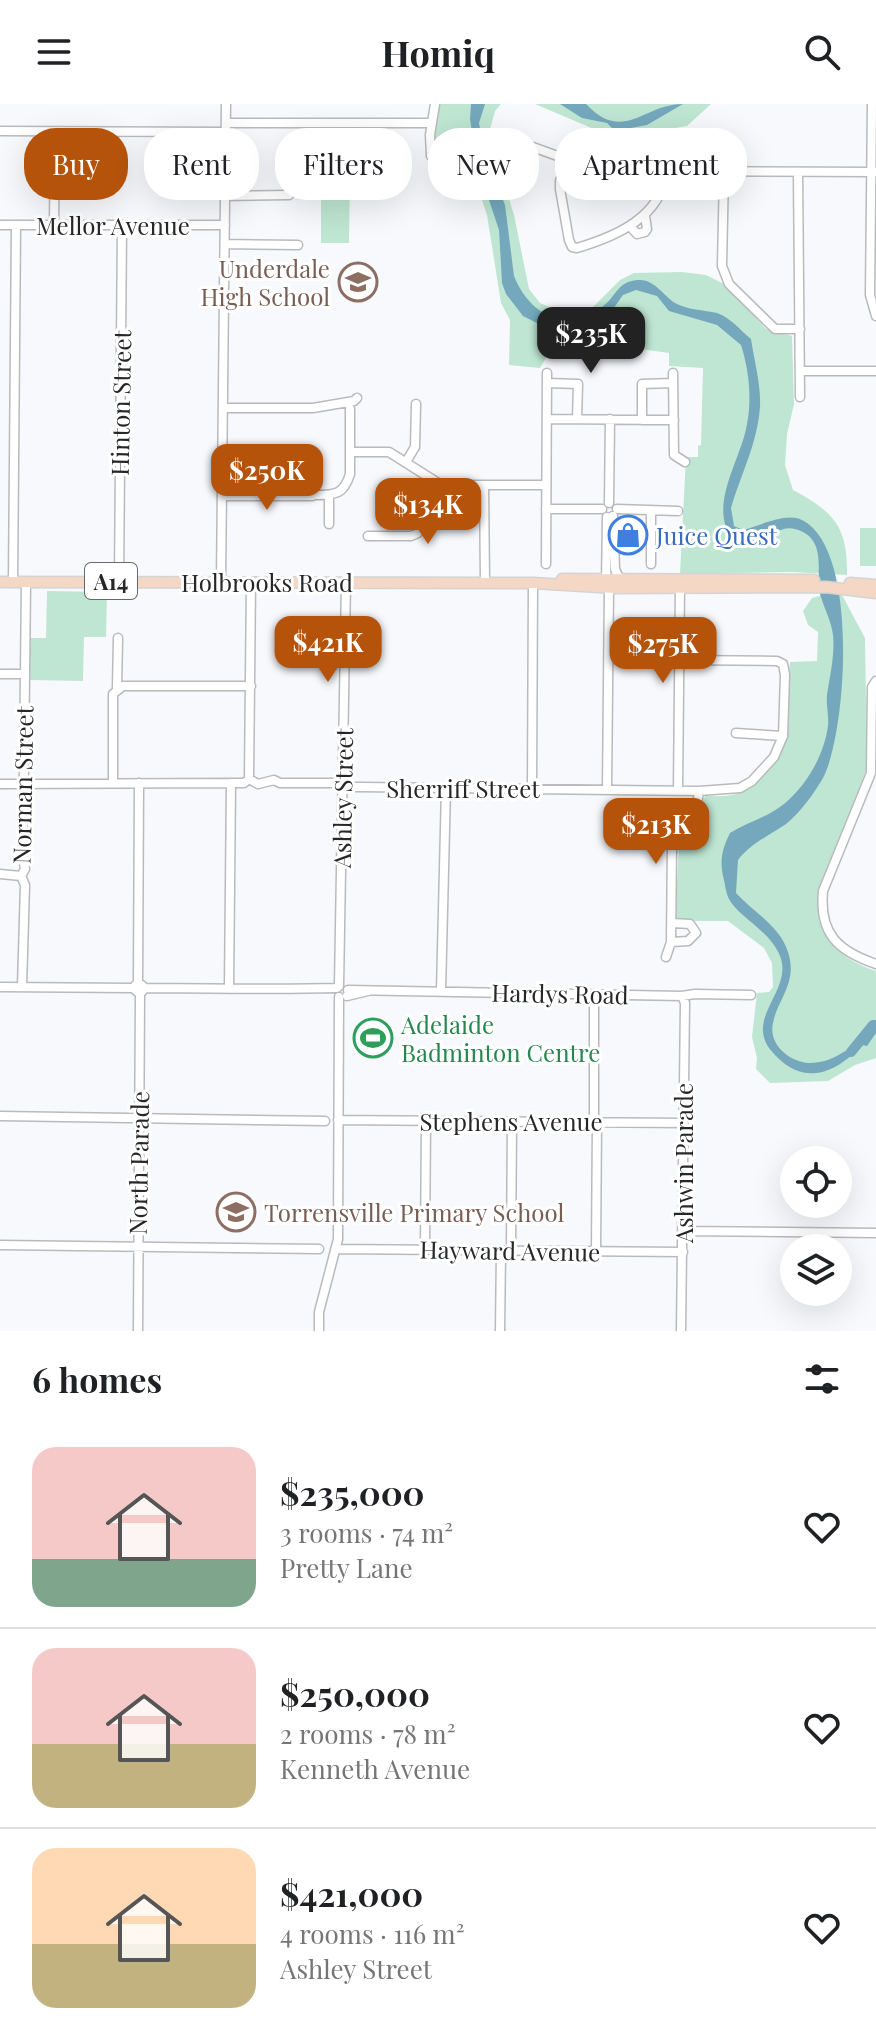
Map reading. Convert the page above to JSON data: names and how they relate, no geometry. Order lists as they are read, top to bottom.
{
  "streets": {
    "main road": ["A14", "Holbrooks Road"],
    "street": [
      "Mellor Avenue",
      "Hinton Street",
      "Norman Street",
      "Sherriff Street",
      "Ashley Street",
      "Hardys Road",
      "Stephens Avenue",
      "North Parade",
      "Ashwin Parade",
      "Hayward Avenue"
    ]
  },
  "crossings": [
    ["Mellor Avenue", "Hinton Street"],
    ["Hinton Street", "Holbrooks Road"],
    ["Holbrooks Road", "Norman Street"],
    ["Holbrooks Road", "Ashley Street"],
    ["Norman Street", "Sherriff Street"],
    ["Norman Street", "Hardys Road"],
    ["Sherriff Street", "Ashley Street"],
    ["Sherriff Street", "North Parade"],
    ["Ashley Street", "Hardys Road"],
    ["Ashley Street", "Stephens Avenue"],
    ["Ashley Street", "Hayward Avenue"],
    ["Hardys Road", "North Parade"],
    ["Hardys Road", "Ashwin Parade"],
    ["Stephens Avenue", "Ashwin Parade"],
    ["Ashwin Parade", "Hayward Avenue"]
  ],
  "places": {
    "school or university": ["Underdale High School", "Torrensville Primary School"],
    "shop": ["Juice Quest"],
    "sports": ["Adelaide Badminton Centre"]
  },
  "page": {
    "header": "Homiq",
    "chip": [
      "Buy",
      "Rent",
      "Filters",
      "New",
      "Apartment"
    ],
    "price": [
      "$235K",
      "$250K",
      "$134K",
      "$421K",
      "$275K",
      "$213K"
    ],
    "heading": "6 homes",
    "list": [
      {
        "name": "$235,000",
        "note": "3 rooms · 74 m² · Pretty Lane"
      },
      {
        "name": "$250,000",
        "note": "2 rooms · 78 m² · Kenneth Avenue"
      },
      {
        "name": "$421,000",
        "note": "4 rooms · 116 m² · Ashley Street"
      }
    ]
  }
}
